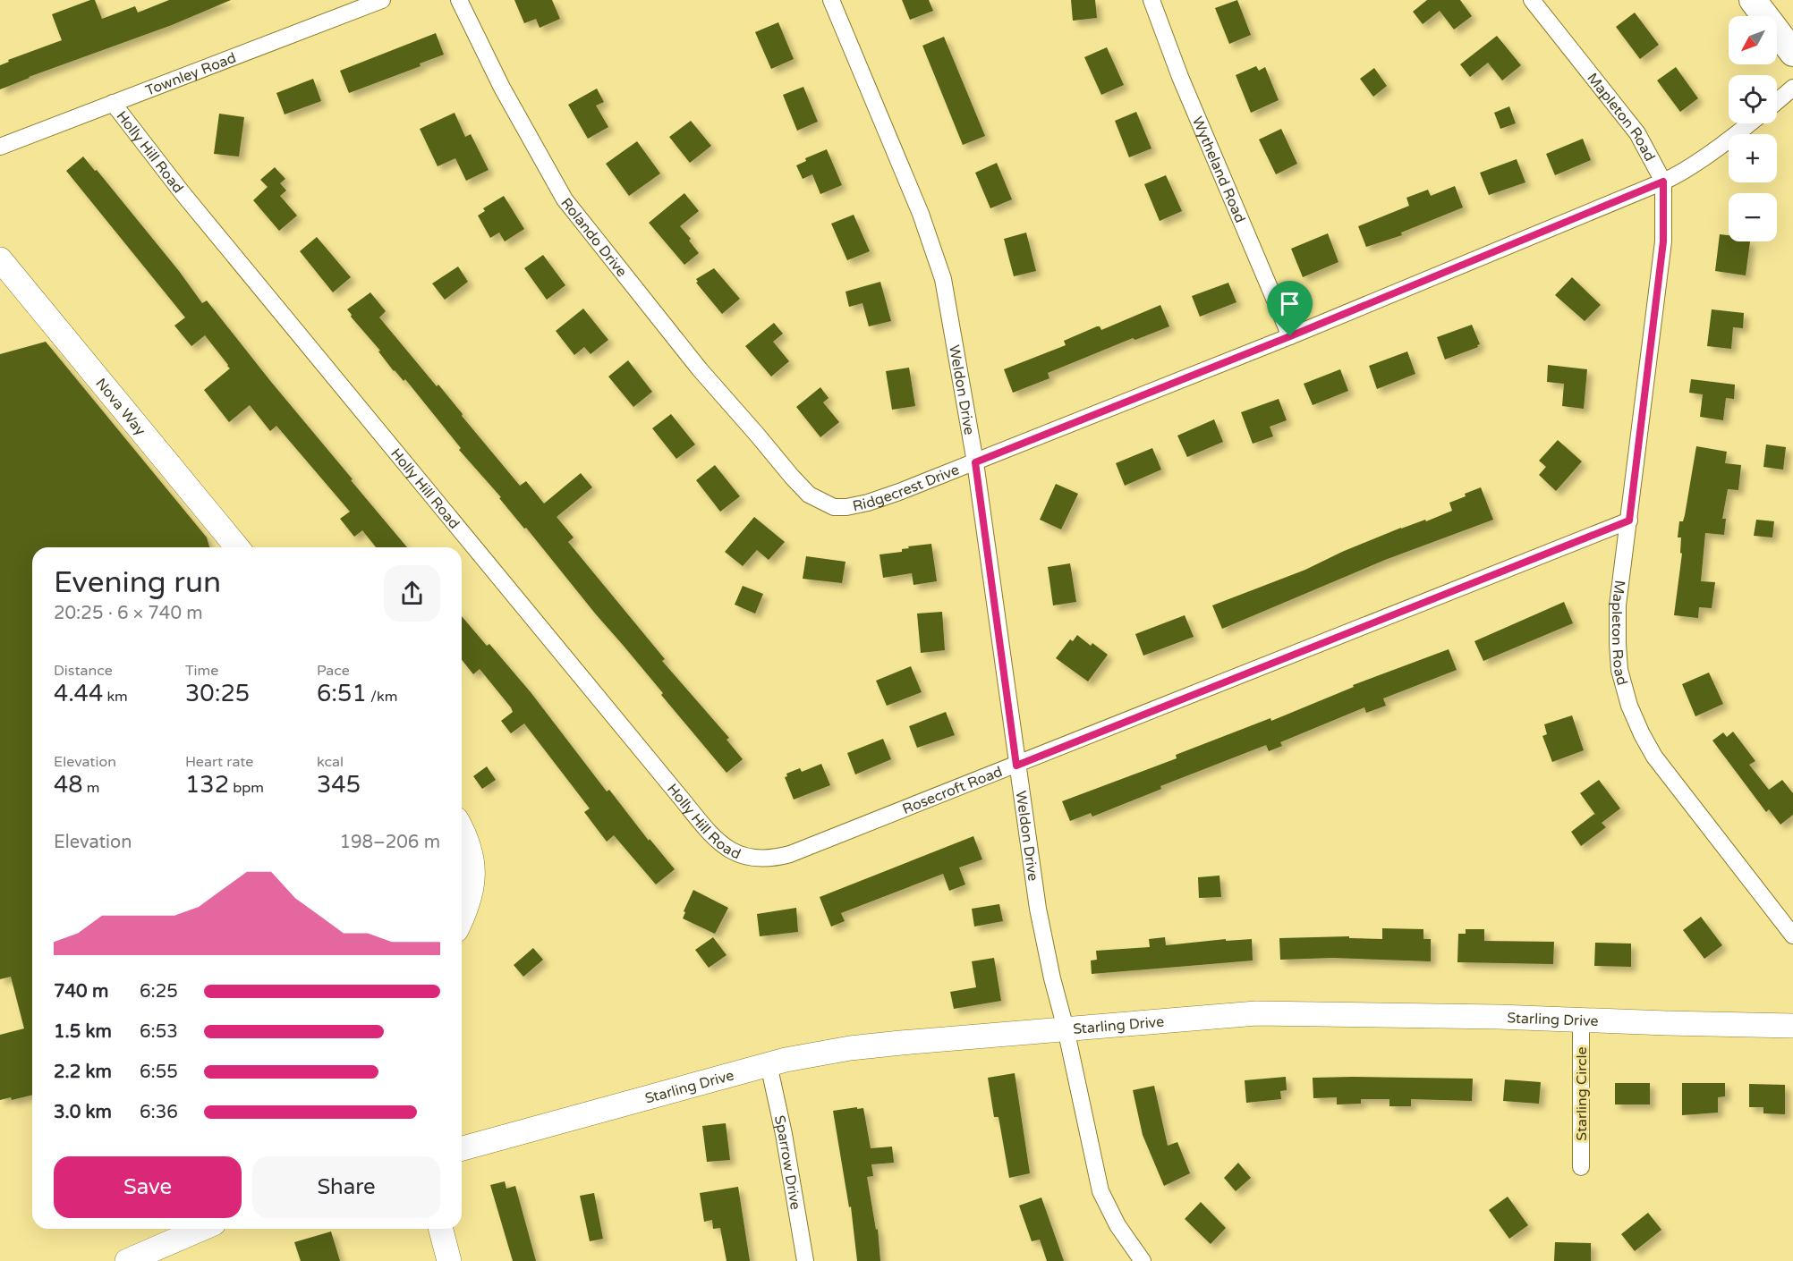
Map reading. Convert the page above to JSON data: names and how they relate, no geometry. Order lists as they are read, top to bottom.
{
  "streets": {
    "street": [
      "Townley Road",
      "Mapleton Road",
      "Holly Hill Road",
      "Wytheland Road",
      "Rolando Drive",
      "Weldon Drive",
      "Nova Way",
      "Ridgecrest Drive",
      "Rosecroft Road",
      "Starling Drive",
      "Starling Circle",
      "Sparrow Drive"
    ]
  },
  "crossings": [
    ["Townley Road", "Holly Hill Road"],
    ["Mapleton Road", "Ridgecrest Drive"],
    ["Mapleton Road", "Rosecroft Road"],
    ["Holly Hill Road", "Rosecroft Road"],
    ["Wytheland Road", "Ridgecrest Drive"],
    ["Rolando Drive", "Ridgecrest Drive"],
    ["Weldon Drive", "Ridgecrest Drive"],
    ["Weldon Drive", "Rosecroft Road"],
    ["Weldon Drive", "Starling Drive"],
    ["Starling Drive", "Starling Circle"],
    ["Starling Drive", "Sparrow Drive"]
  ],
  "north": "bottom left",
  "page": {
    "map_buttons": ["+", "−"],
    "heading": ["Evening run", "20:25 · 6 × 740 m"],
    "stats": [
      ["Distance", "4.44 km"],
      ["Time", "30:25"],
      ["Pace", "6:51 /km"],
      ["Elevation", "48 m"],
      ["Heart rate", "132 bpm"],
      ["kcal", "345"]
    ],
    "chart": ["Elevation", "198–206 m"],
    "list": [
      {
        "name": "740 m",
        "note": "6:25"
      },
      {
        "name": "1.5 km",
        "note": "6:53"
      },
      {
        "name": "2.2 km",
        "note": "6:55"
      },
      {
        "name": "3.0 km",
        "note": "6:36"
      }
    ],
    "buttons": ["Save", "Share"]
  }
}
